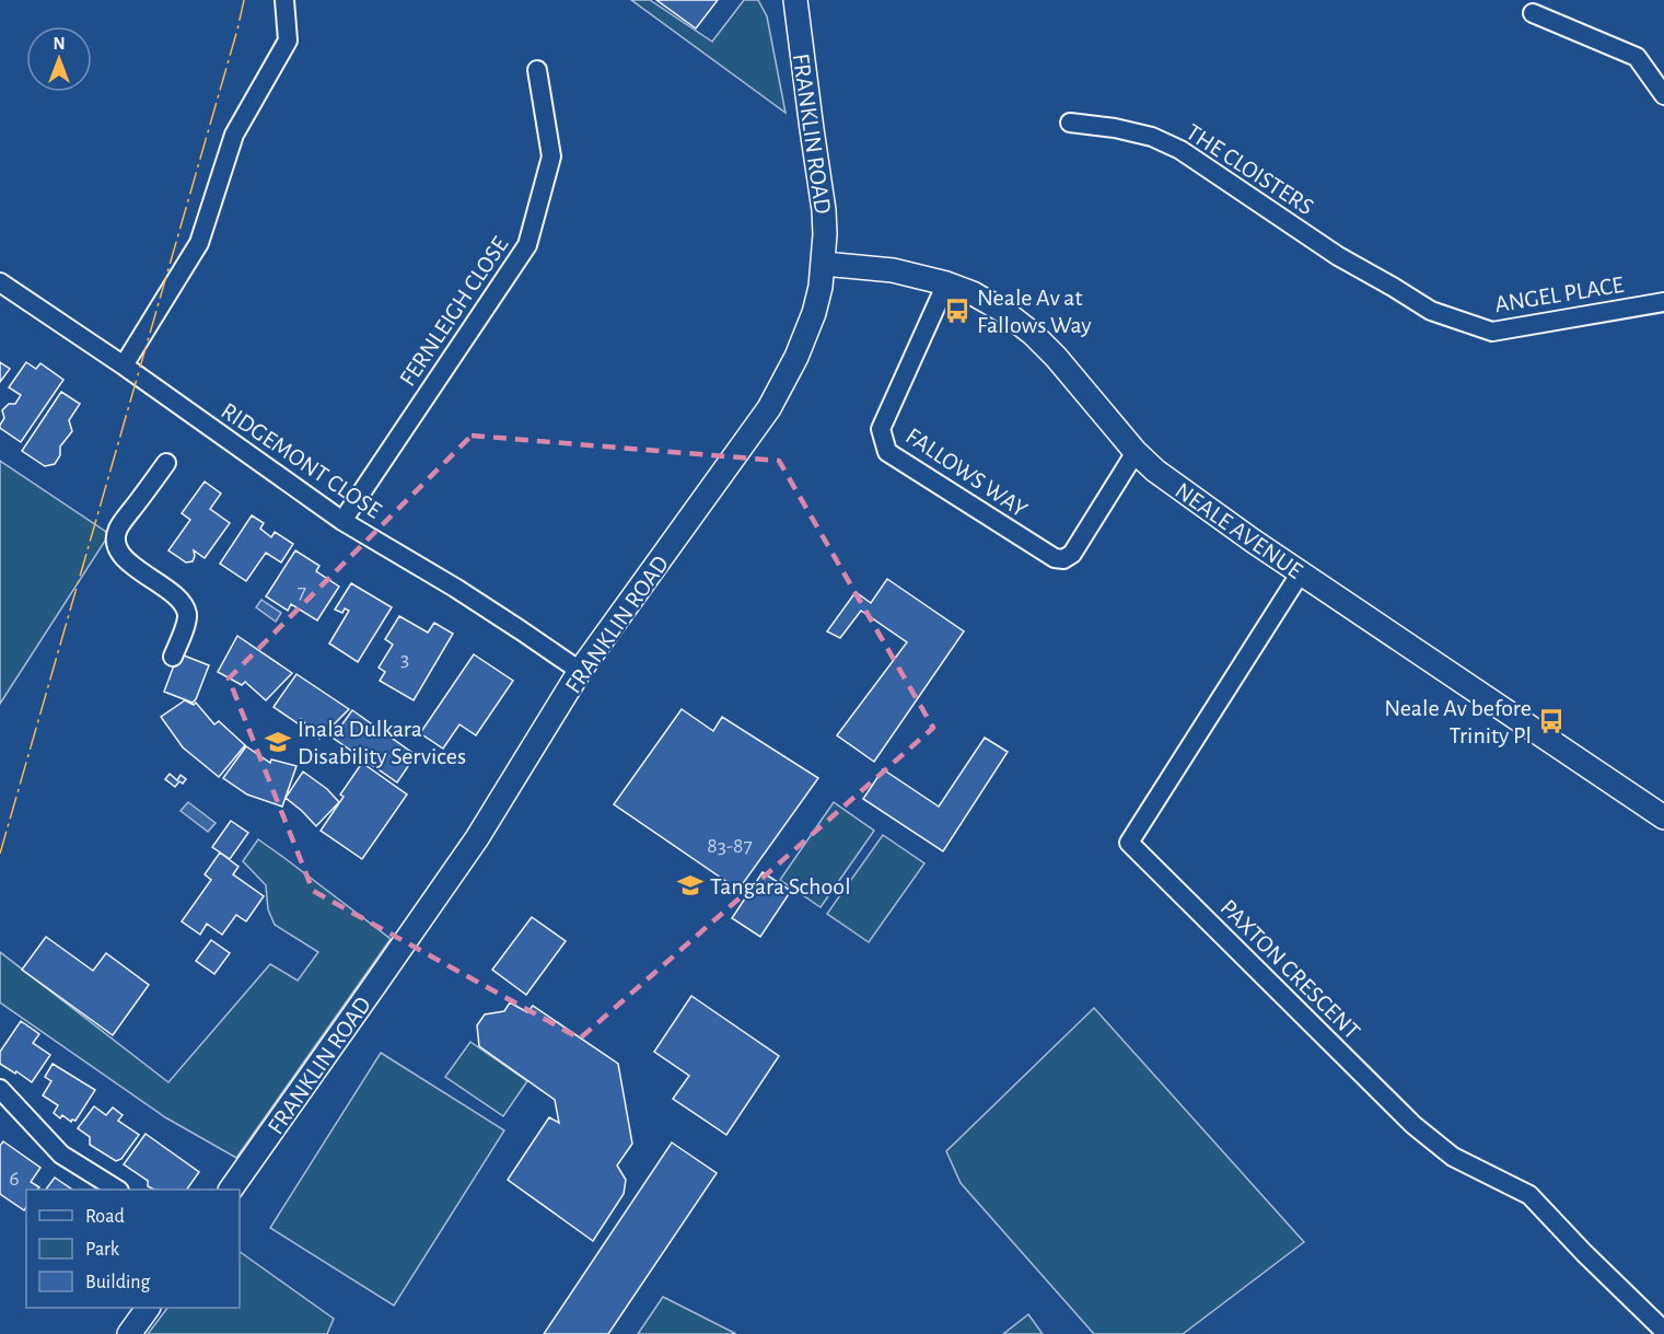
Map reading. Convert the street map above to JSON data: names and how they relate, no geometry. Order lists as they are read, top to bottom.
{
  "streets": {
    "street": [
      "FRANKLIN ROAD",
      "THE CLOISTERS",
      "ANGEL PLACE",
      "FERNLEIGH CLOSE",
      "RIDGEMONT CLOSE",
      "FALLOWS WAY",
      "NEALE AVENUE",
      "PAXTON CRESCENT"
    ]
  },
  "crossings": [
    ["FRANKLIN ROAD", "RIDGEMONT CLOSE"],
    ["FRANKLIN ROAD", "NEALE AVENUE"],
    ["THE CLOISTERS", "ANGEL PLACE"],
    ["FERNLEIGH CLOSE", "RIDGEMONT CLOSE"],
    ["FALLOWS WAY", "NEALE AVENUE"],
    ["NEALE AVENUE", "PAXTON CRESCENT"]
  ],
  "places": {
    "bus stop": ["Neale Av at Fallows Way", "Neale Av before Trinity Pl"],
    "school or university": ["Inala Dulkara Disability Services", "Tangara School"]
  },
  "house_numbers": [
    "7",
    "3",
    "83-87",
    "6"
  ],
  "legend": ["Road", "Park", "Building"],
  "north": "top"
}
